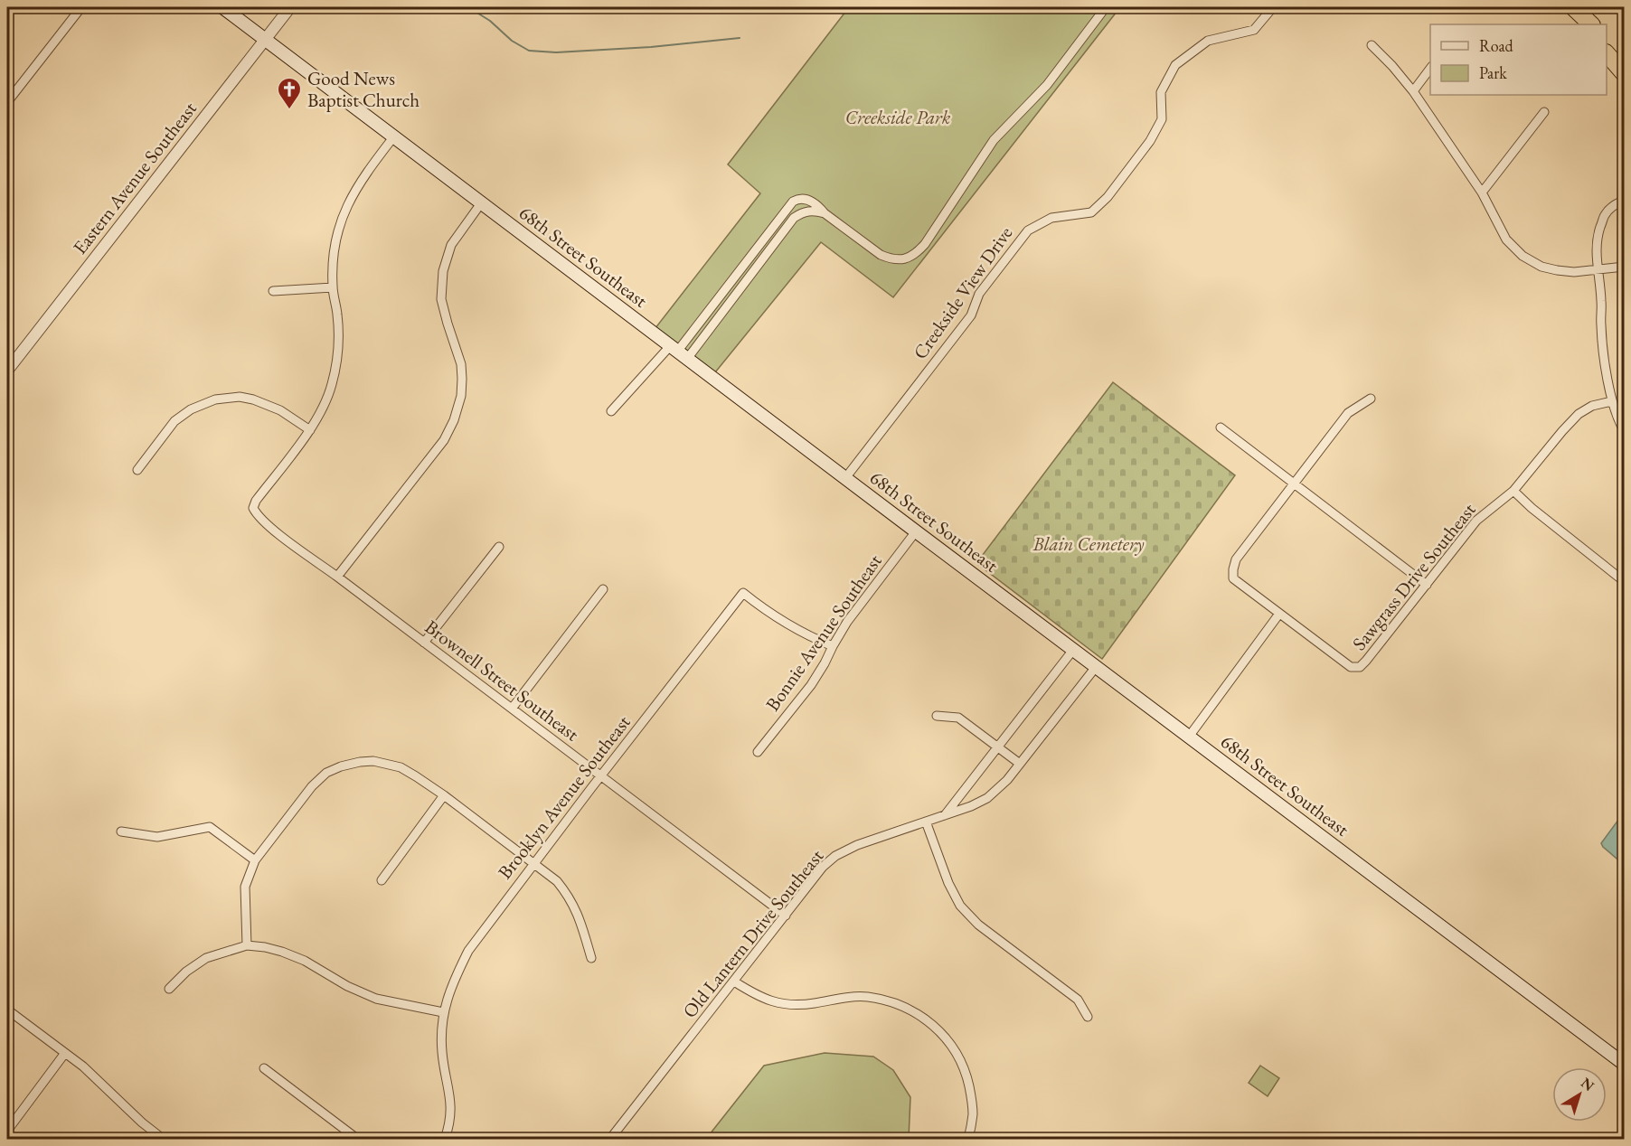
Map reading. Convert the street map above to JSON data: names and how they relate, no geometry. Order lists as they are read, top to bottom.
{
  "streets": {
    "main road": ["68th Street Southeast"],
    "street": [
      "Eastern Avenue Southeast",
      "Creekside View Drive",
      "Sawgrass Drive Southeast",
      "Bonnie Avenue Southeast",
      "Brownell Street Southeast",
      "Brooklyn Avenue Southeast",
      "Old Lantern Drive Southeast"
    ]
  },
  "crossings": [
    ["Eastern Avenue Southeast", "68th Street Southeast"],
    ["68th Street Southeast", "Creekside View Drive"],
    ["68th Street Southeast", "Bonnie Avenue Southeast"],
    ["68th Street Southeast", "Old Lantern Drive Southeast"],
    ["Bonnie Avenue Southeast", "Brooklyn Avenue Southeast"],
    ["Brownell Street Southeast", "Brooklyn Avenue Southeast"],
    ["Brownell Street Southeast", "Old Lantern Drive Southeast"]
  ],
  "parks": ["Creekside Park", "Blain Cemetery"],
  "places": {
    "church": ["Good News Baptist Church"]
  },
  "legend": ["Road", "Park"],
  "north": "top right"
}
